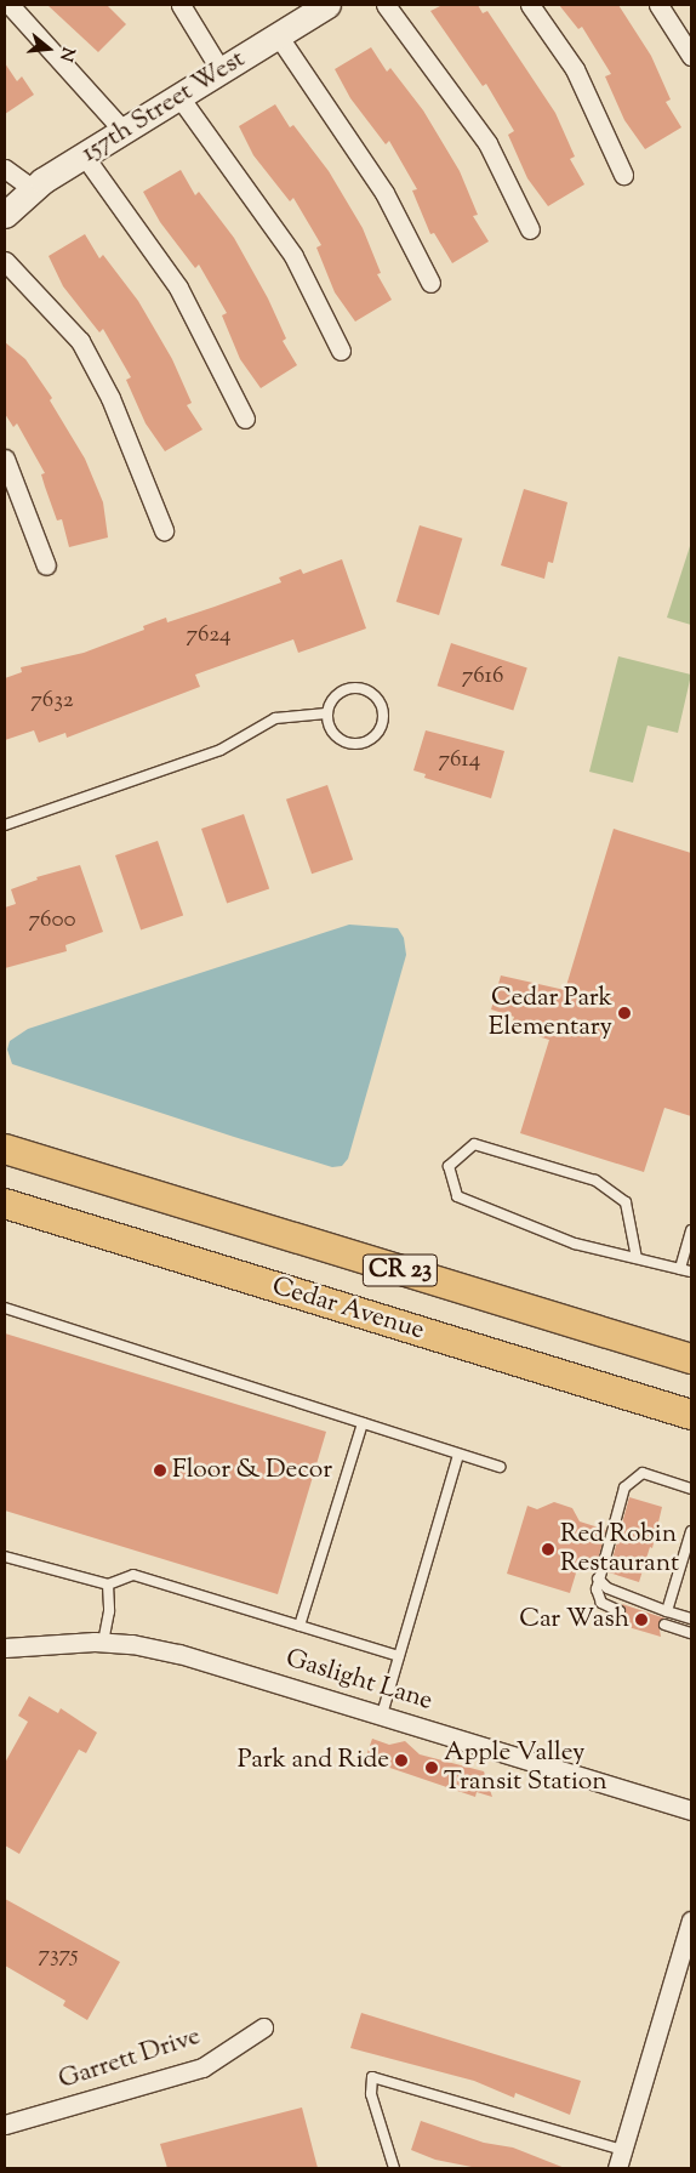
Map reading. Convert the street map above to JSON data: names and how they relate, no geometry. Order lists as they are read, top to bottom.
{
  "streets": {
    "main road": ["CR 23", "Cedar Avenue"],
    "street": ["157th Street West", "Gaslight Lane", "Garrett Drive"]
  },
  "places": [
    "Cedar Park Elementary",
    "Floor & Decor",
    "Red Robin Restaurant",
    "Car Wash",
    "Park and Ride",
    "Apple Valley Transit Station"
  ],
  "house_numbers": [
    "7624",
    "7616",
    "7632",
    "7614",
    "7600",
    "7375"
  ],
  "north": "right"
}
